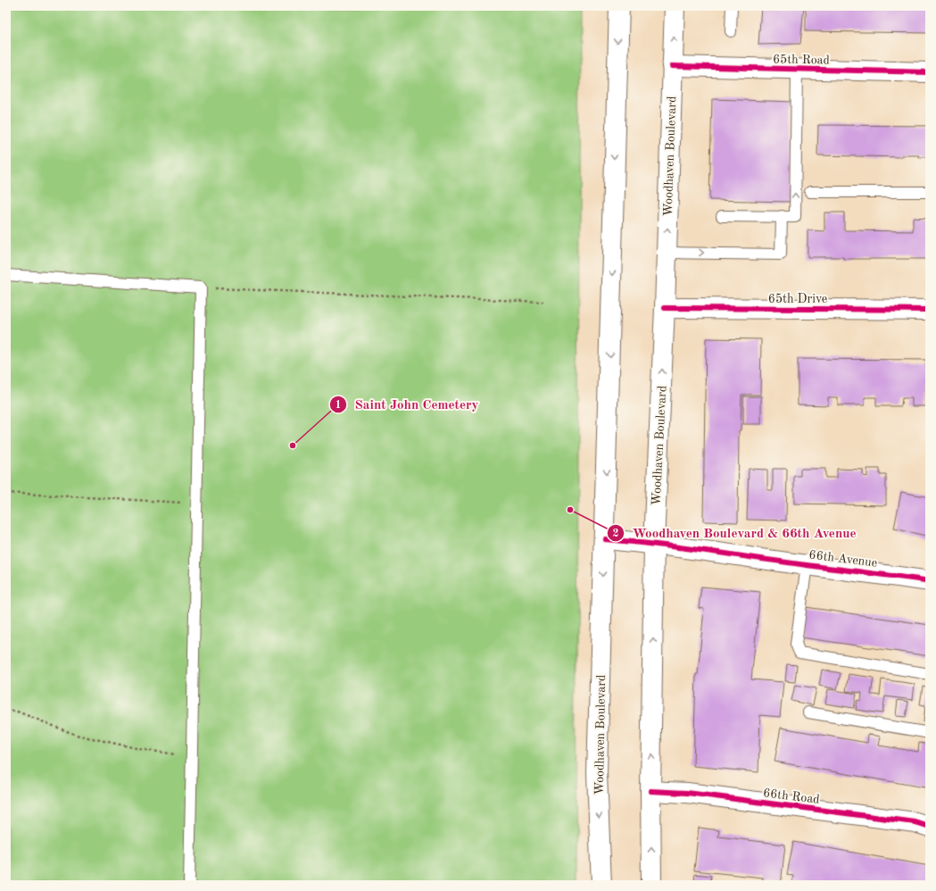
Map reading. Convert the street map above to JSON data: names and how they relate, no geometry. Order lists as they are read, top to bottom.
{
  "streets": {
    "main road": [
      "65th Road",
      "Woodhaven Boulevard",
      "65th Drive",
      "66th Avenue",
      "66th Road"
    ]
  },
  "crossings": [
    ["65th Road", "Woodhaven Boulevard"],
    ["Woodhaven Boulevard", "65th Drive"],
    ["Woodhaven Boulevard", "66th Avenue"],
    ["Woodhaven Boulevard", "66th Road"]
  ],
  "places": ["Saint John Cemetery", "Woodhaven Boulevard & 66th Avenue"]
}
